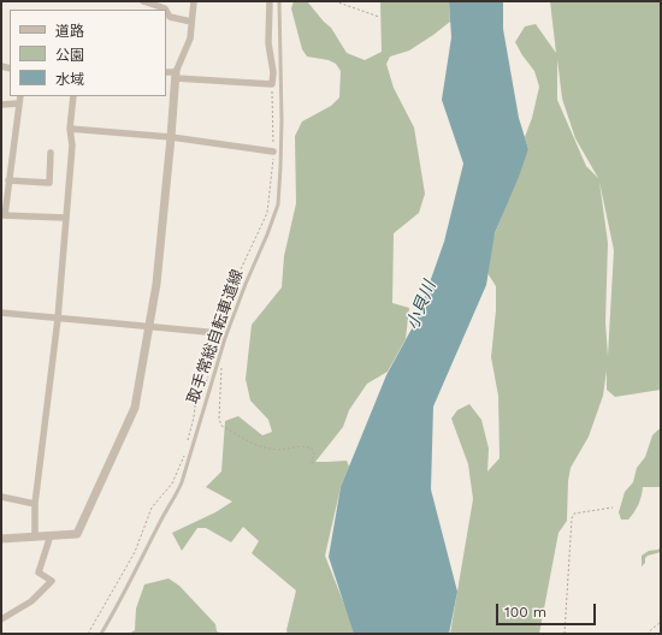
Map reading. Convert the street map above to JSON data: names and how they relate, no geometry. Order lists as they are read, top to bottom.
{
  "streets": {
    "lane": ["取手常総自転車道線"]
  },
  "water": ["小貝川"],
  "legend": ["道路", "公園", "水域"],
  "scale_bar": "100 m"
}
